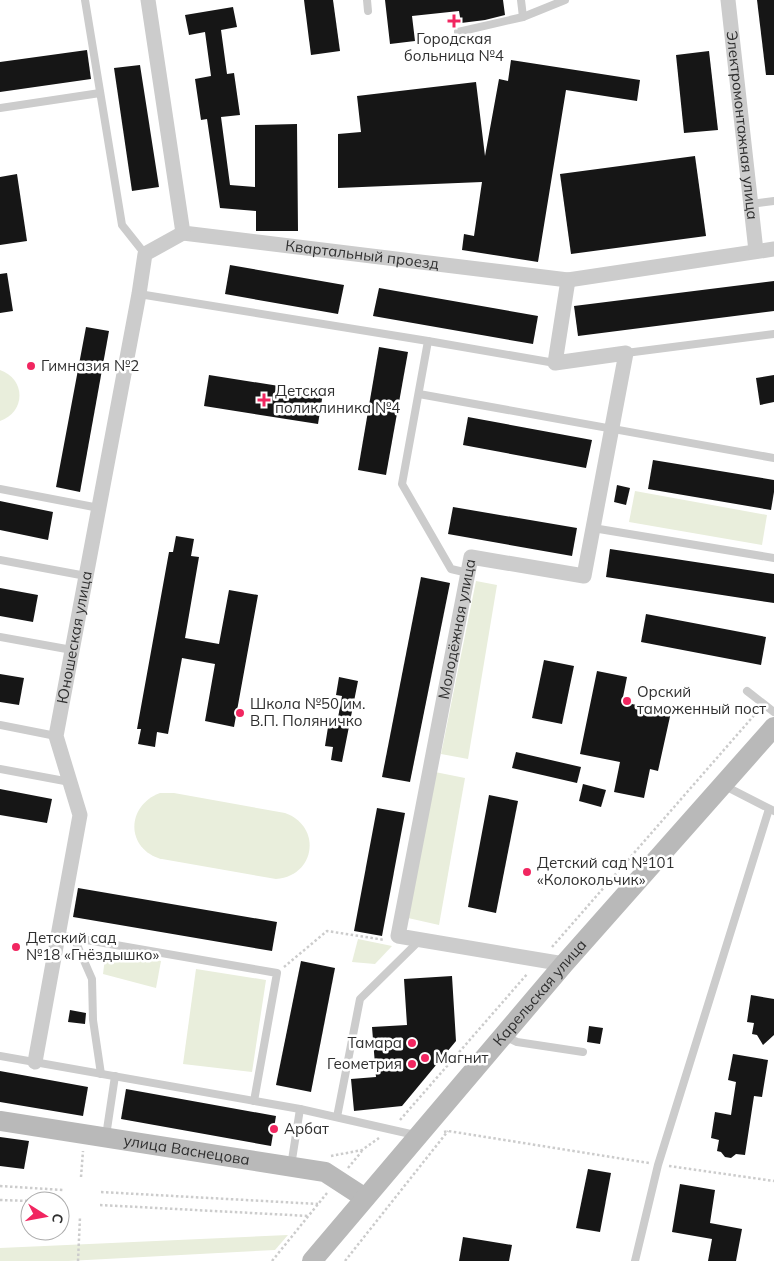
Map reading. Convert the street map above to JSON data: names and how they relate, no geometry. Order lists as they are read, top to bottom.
{
  "streets": {
    "street": [
      "Электромонтажная улица",
      "Квартальный проезд",
      "Молодёжная улица",
      "Юношеская улица",
      "Карельская улица",
      "улица Васнецова"
    ]
  },
  "crossings": [
    ["Электромонтажная улица", "Квартальный проезд"],
    ["Карельская улица", "улица Васнецова"]
  ],
  "places": {
    "health": ["Городская больница №4", "Детская поликлиника №4"],
    "other": [
      "Гимназия №2",
      "Орский таможенный пост",
      "Школа №50 им. В.П. Поляничко",
      "Детский сад №101 «Колокольчик»",
      "Детский сад №18 «Гнёздышко»",
      "Тамара",
      "Магнит",
      "Геометрия",
      "Арбат"
    ]
  },
  "north": "right"
}
